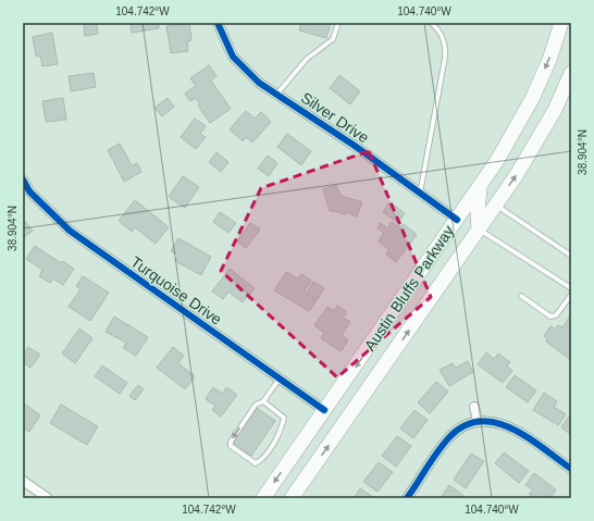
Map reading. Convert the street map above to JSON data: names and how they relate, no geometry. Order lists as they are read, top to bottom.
{
  "streets": {
    "main road": ["Austin Bluffs Parkway"],
    "street": ["Silver Drive", "Turquoise Drive"]
  },
  "crossings": [
    ["Silver Drive", "Austin Bluffs Parkway"],
    ["Austin Bluffs Parkway", "Turquoise Drive"]
  ],
  "coordinates": ["104.742°W", "104.740°W", "38.904°N"]
}
